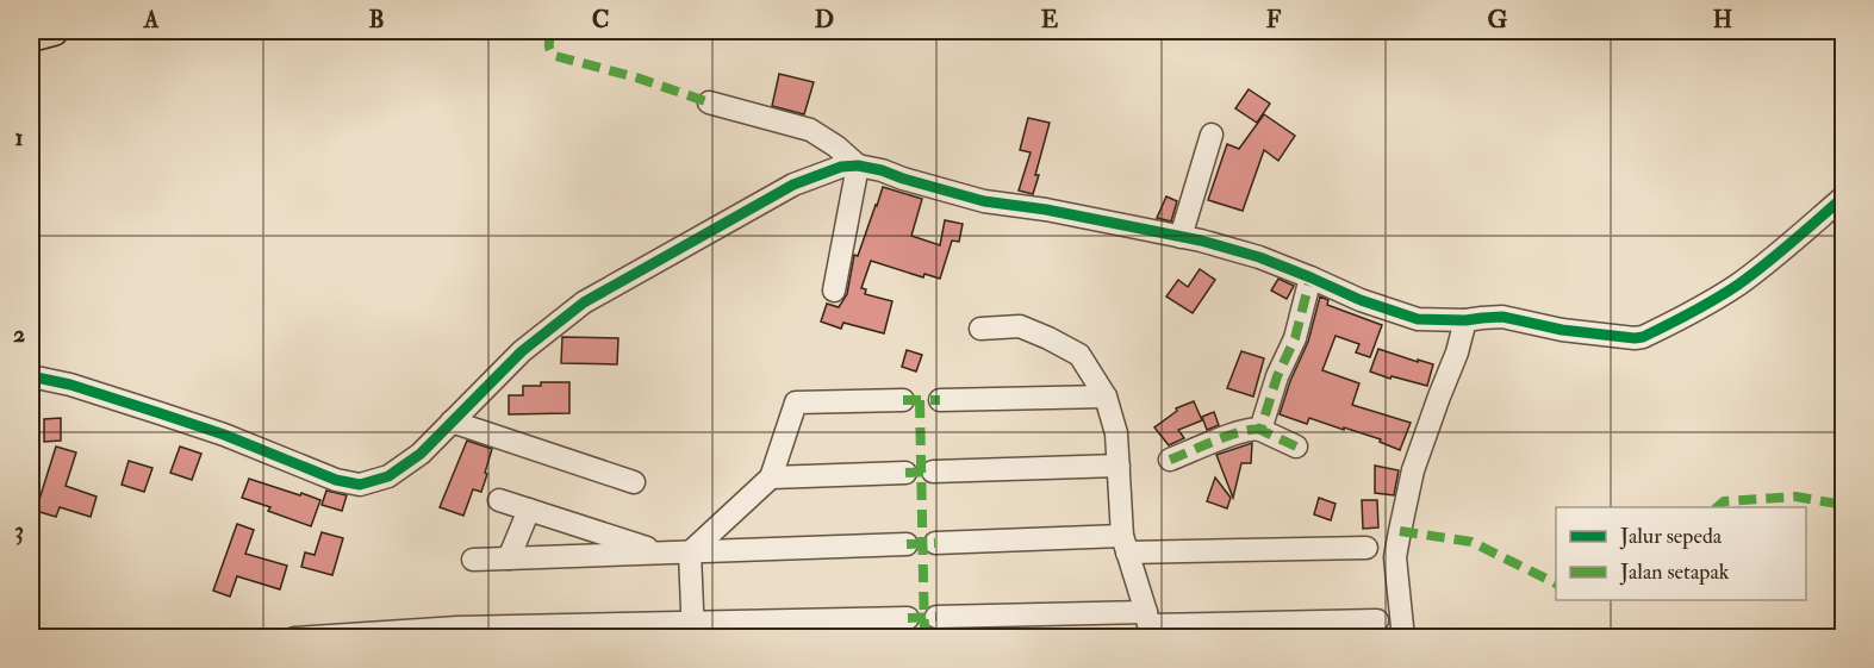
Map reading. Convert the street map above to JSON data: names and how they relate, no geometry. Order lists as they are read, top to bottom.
{
  "legend": ["Jalur sepeda", "Jalan setapak"],
  "grid": {
    "columns": [
      "A",
      "B",
      "C",
      "D",
      "E",
      "F",
      "G",
      "H"
    ],
    "rows": ["1", "2", "3"]
  }
}
